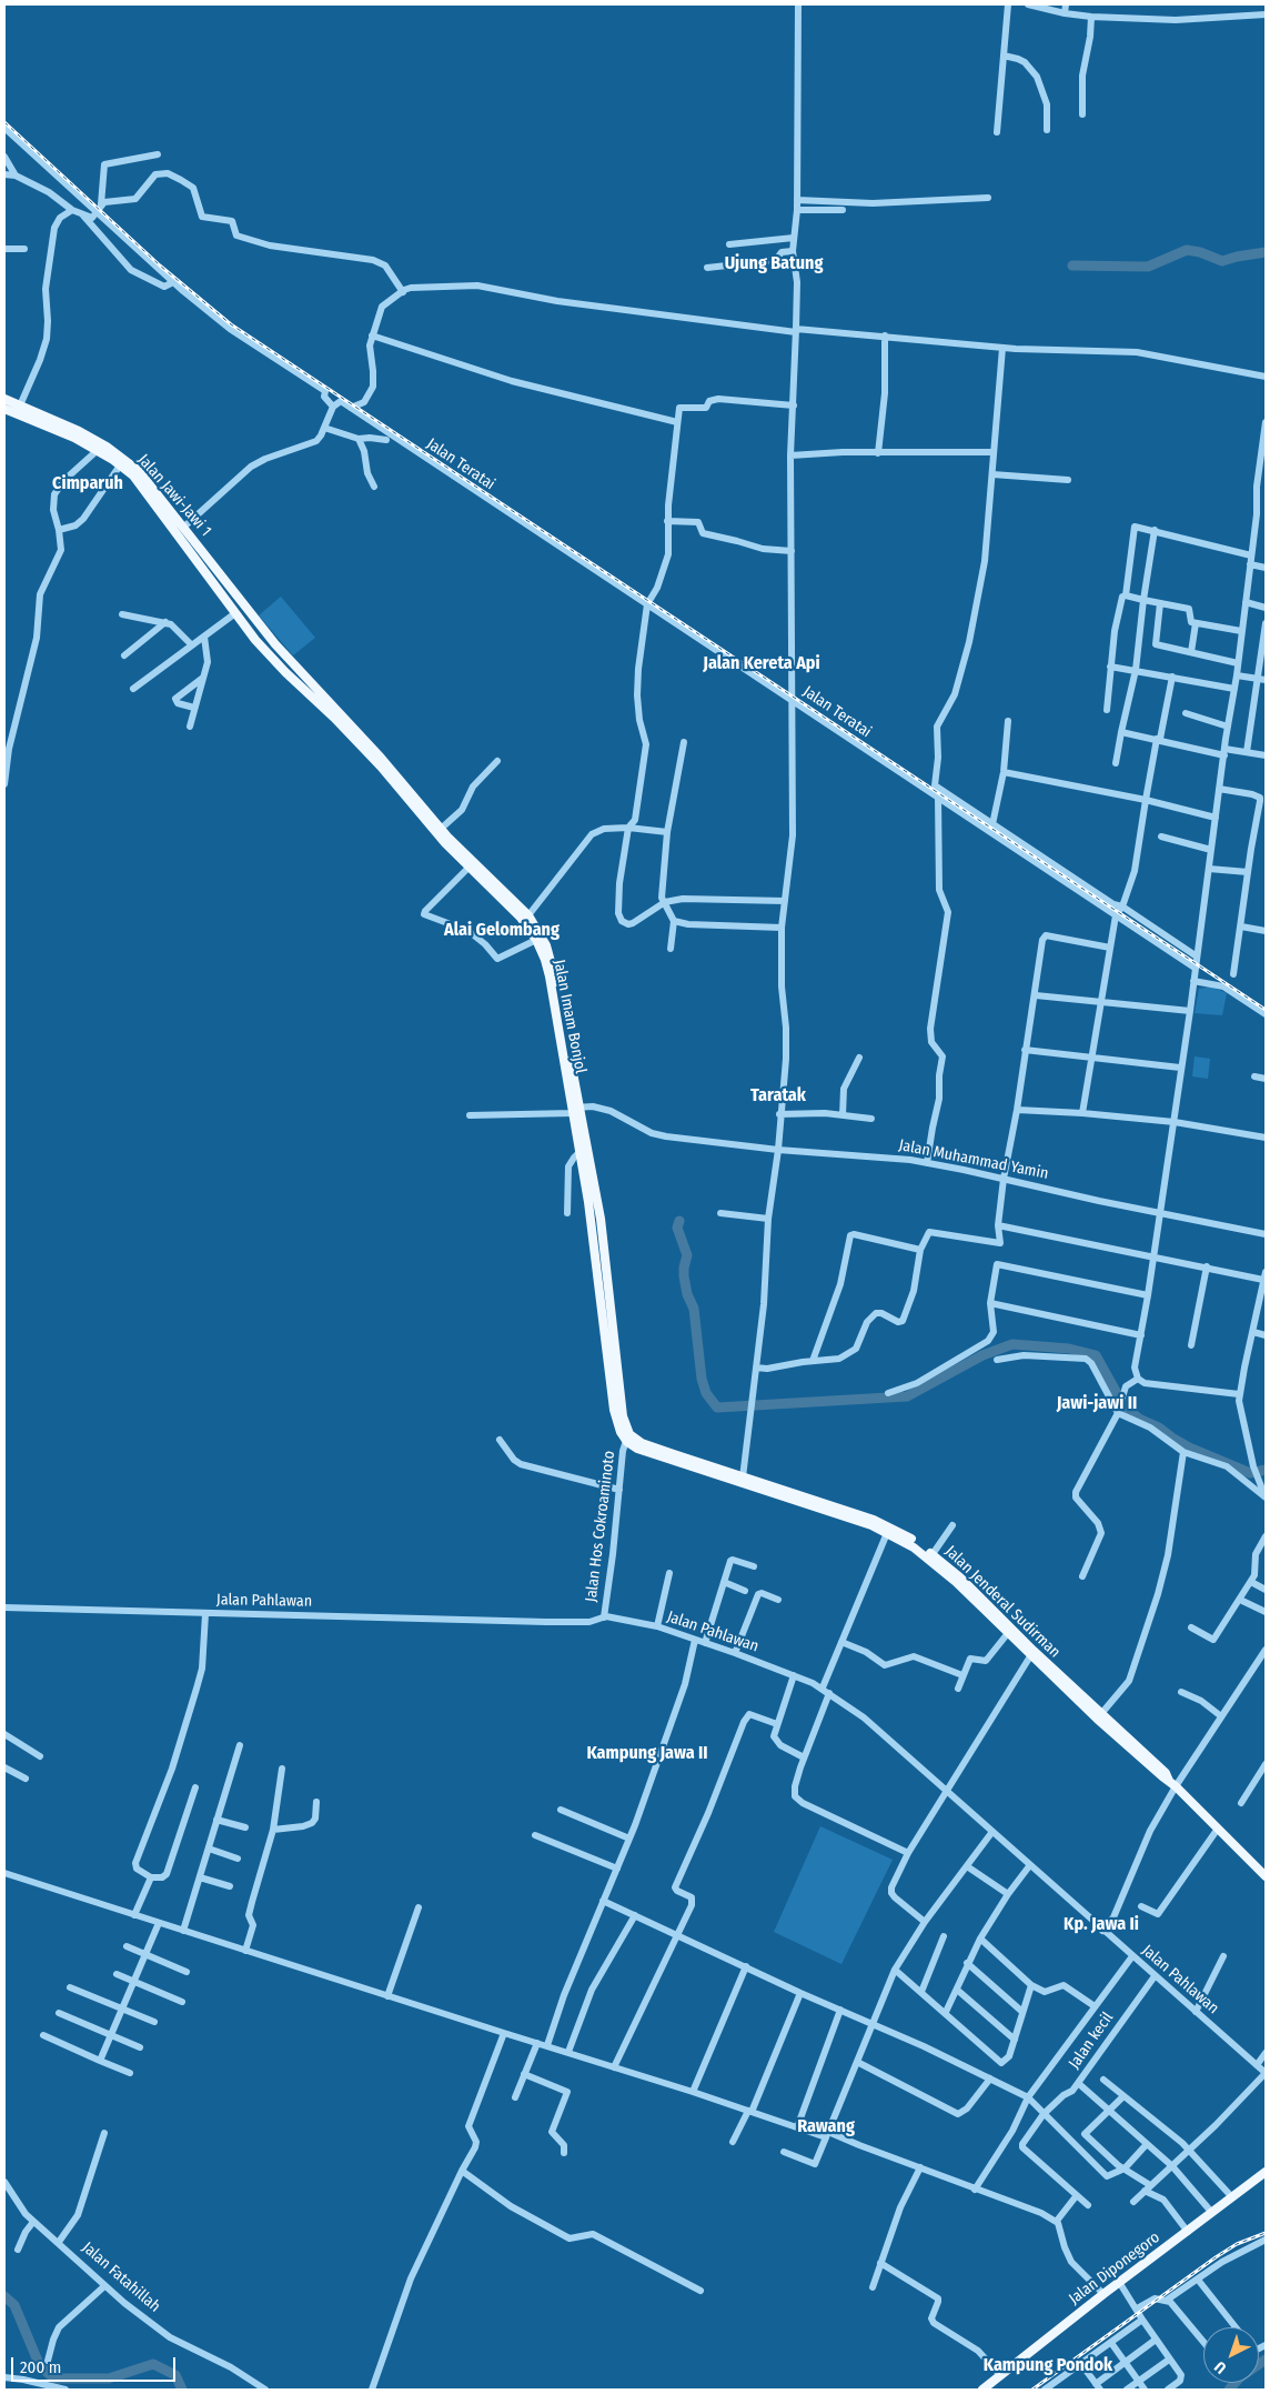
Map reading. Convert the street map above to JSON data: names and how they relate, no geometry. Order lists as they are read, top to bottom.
{
  "streets": {
    "main road": [
      "Jalan Jawi-Jawi 1",
      "Jalan Imam Bonjol",
      "Jalan Jenderal Sudirman",
      "Jalan Diponegoro"
    ],
    "street": [
      "Jalan Teratai",
      "Jalan Muhammad Yamin",
      "Jalan Hos Cokroaminoto",
      "Jalan Pahlawan",
      "Jalan kecil",
      "Jalan Fatahillah"
    ]
  },
  "crossings": [
    ["Jalan Jawi-Jawi 1", "Jalan Imam Bonjol"],
    ["Jalan Imam Bonjol", "Jalan Muhammad Yamin"],
    ["Jalan Imam Bonjol", "Jalan Hos Cokroaminoto"],
    ["Jalan Imam Bonjol", "Jalan Jenderal Sudirman"],
    ["Jalan Hos Cokroaminoto", "Jalan Pahlawan"],
    ["Jalan Hos Cokroaminoto", "Jalan Jenderal Sudirman"],
    ["Jalan Pahlawan", "Jalan kecil"]
  ],
  "districts": [
    "Ujung Batung",
    "Cimparuh",
    "Jalan Kereta Api",
    "Alai Gelombang",
    "Taratak",
    "Jawi-jawi II",
    "Kampung Jawa II",
    "Kp. Jawa Ii",
    "Rawang",
    "Kampung Pondok"
  ],
  "scale_bar": "200 m",
  "north": "bottom left"
}
